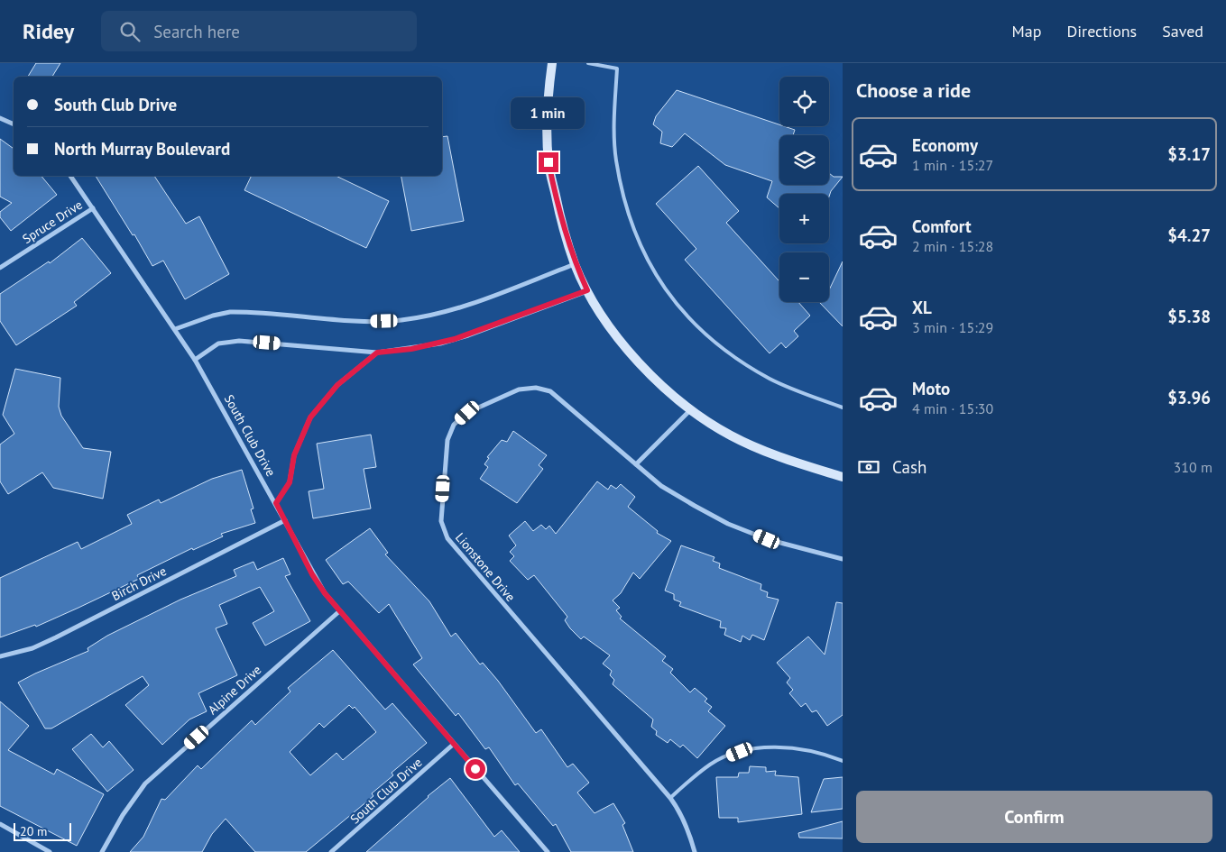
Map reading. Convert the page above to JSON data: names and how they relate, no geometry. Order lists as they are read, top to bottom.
{
  "streets": {
    "street": [
      "Spruce Drive",
      "South Club Drive",
      "Lionstone Drive",
      "Birch Drive",
      "Alpine Drive"
    ]
  },
  "crossings": [
    ["Spruce Drive", "South Club Drive"],
    ["South Club Drive", "Birch Drive"],
    ["South Club Drive", "Alpine Drive"]
  ],
  "scale_bar": "20 m",
  "page": {
    "header": "Ridey",
    "search": "Search here",
    "nav": ["Map", "Directions", "Saved"],
    "heading": "Choose a ride",
    "map_buttons": ["+", "−"],
    "banner": ["South Club Drive", "North Murray Boulevard"],
    "bubble": "1 min",
    "list": [
      {
        "name": "Economy",
        "note": "1 min · 15:27",
        "value": "$3.17"
      },
      {
        "name": "Comfort",
        "note": "2 min · 15:28",
        "value": "$4.27"
      },
      {
        "name": "XL",
        "note": "3 min · 15:29",
        "value": "$5.38"
      },
      {
        "name": "Moto",
        "note": "4 min · 15:30",
        "value": "$3.96"
      }
    ],
    "pay": ["Cash", "310 m"],
    "buttons": "Confirm",
    "scale": "20 m"
  }
}
